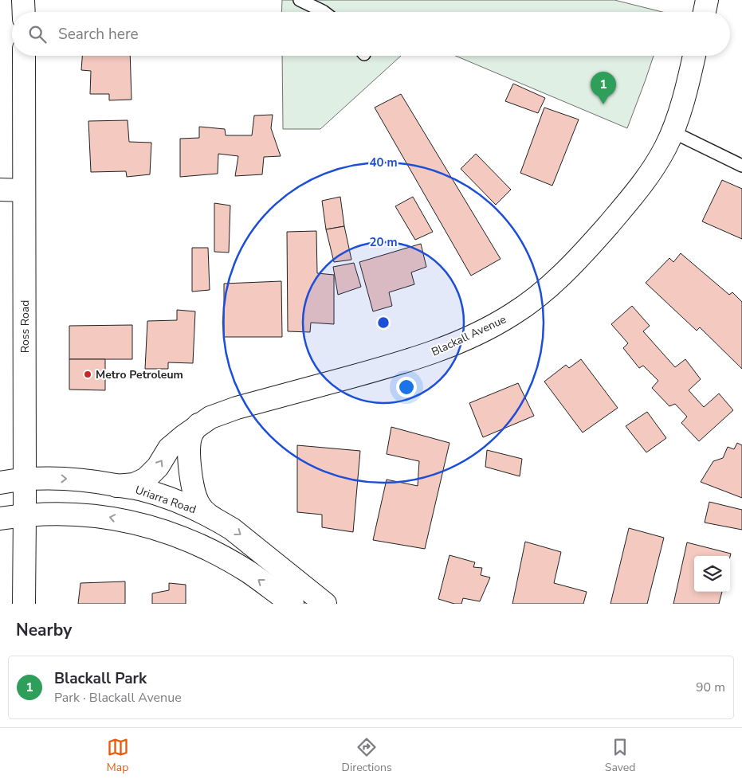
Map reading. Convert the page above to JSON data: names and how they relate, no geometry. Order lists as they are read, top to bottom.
{
  "streets": {
    "street": ["Ross Road", "Blackall Avenue", "Uriarra Road"]
  },
  "crossings": [
    ["Ross Road", "Uriarra Road"],
    ["Blackall Avenue", "Uriarra Road"]
  ],
  "places": ["Metro Petroleum"],
  "page": {
    "search": "Search here",
    "pins": "1",
    "heading": "Nearby",
    "list": [
      {
        "mark": "1",
        "name": "Blackall Park",
        "note": "Park · Blackall Avenue",
        "value": "90 m"
      }
    ],
    "nav": ["Map", "Directions", "Saved"]
  },
  "rings": ["40 m", "20 m"]
}
